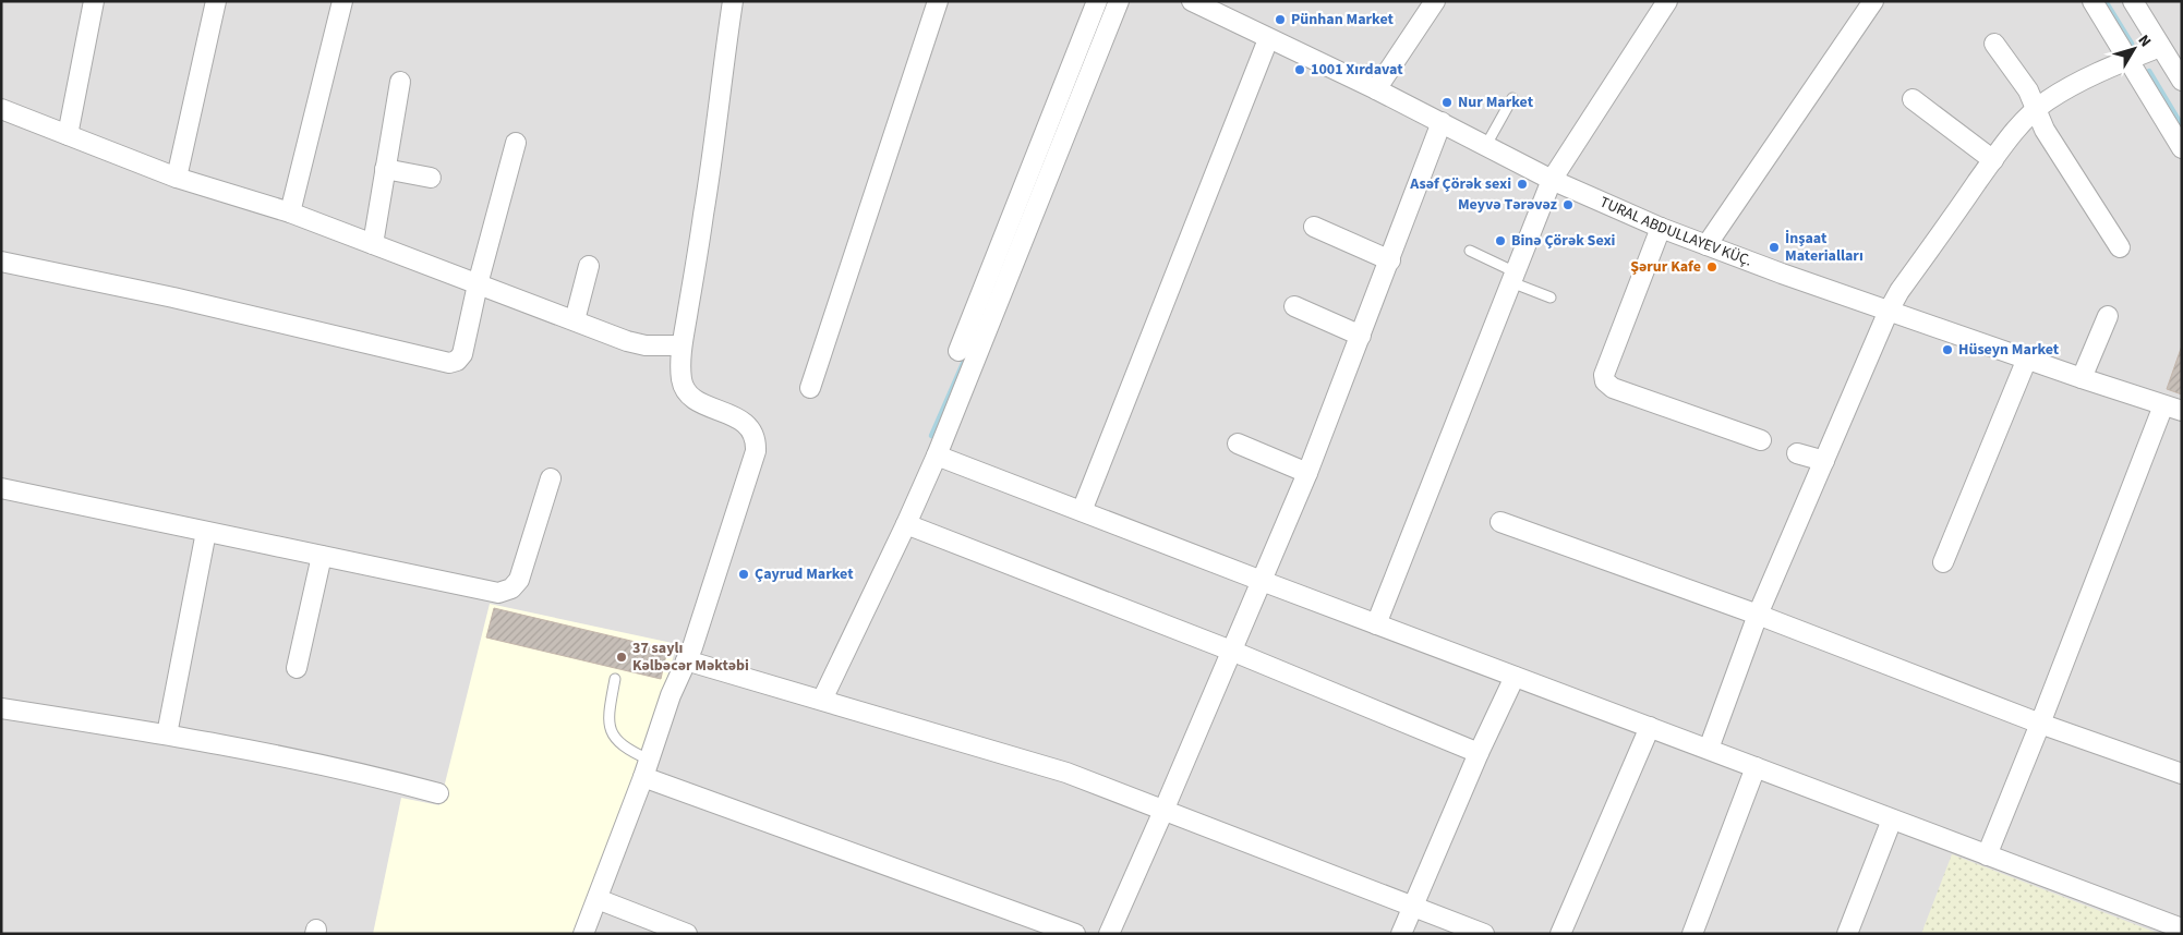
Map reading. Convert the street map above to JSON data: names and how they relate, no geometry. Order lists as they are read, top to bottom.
{
  "streets": {
    "street": ["TURAL ABDULLAYEV KÜÇ."]
  },
  "places": [
    "Pünhan Market",
    "1001 Xırdavat",
    "Nur Market",
    "Asəf Çörək sexi",
    "Meyvə Tərəvəz",
    "Binə Çörək Sexi",
    "İnşaat Materialları",
    "Şərur Kafe",
    "Hüseyn Market",
    "Çayrud Market",
    "37 saylı Kəlbəcər Məktəbi"
  ],
  "north": "top right"
}
